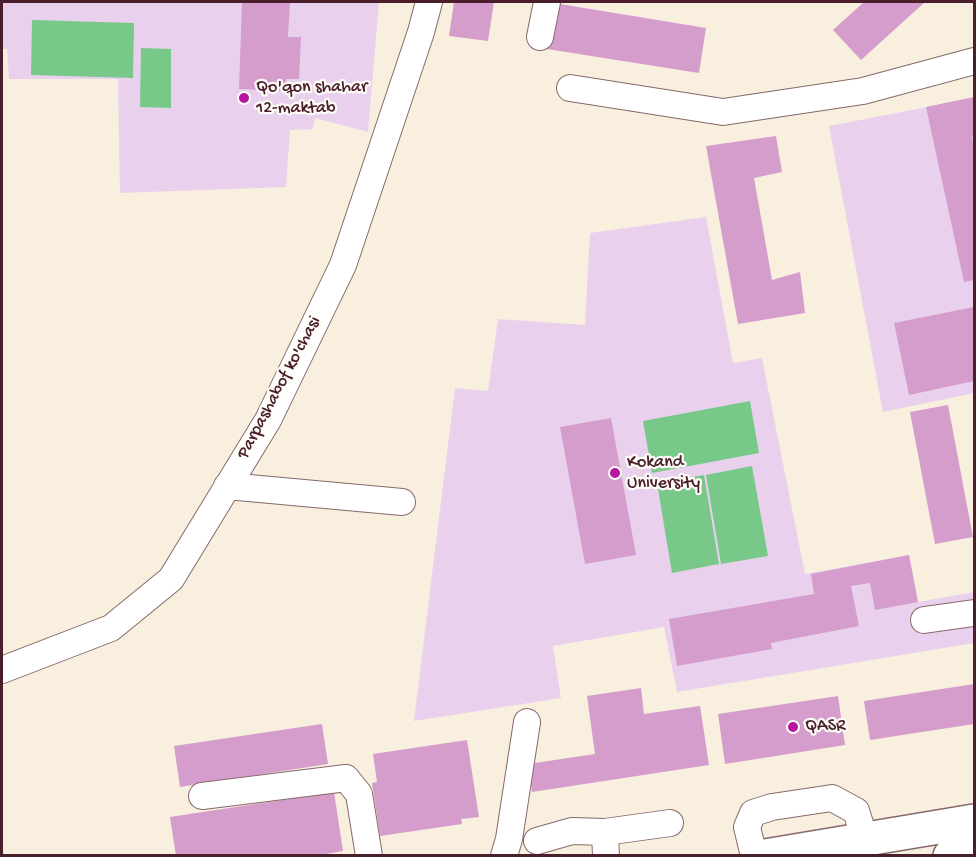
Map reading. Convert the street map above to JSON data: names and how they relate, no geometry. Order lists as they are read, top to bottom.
{
  "streets": {
    "street": ["Parpashabof ko'chasi"]
  },
  "places": ["Qo'qon shahar 12-maktab", "Kokand University", "QASR"]
}
